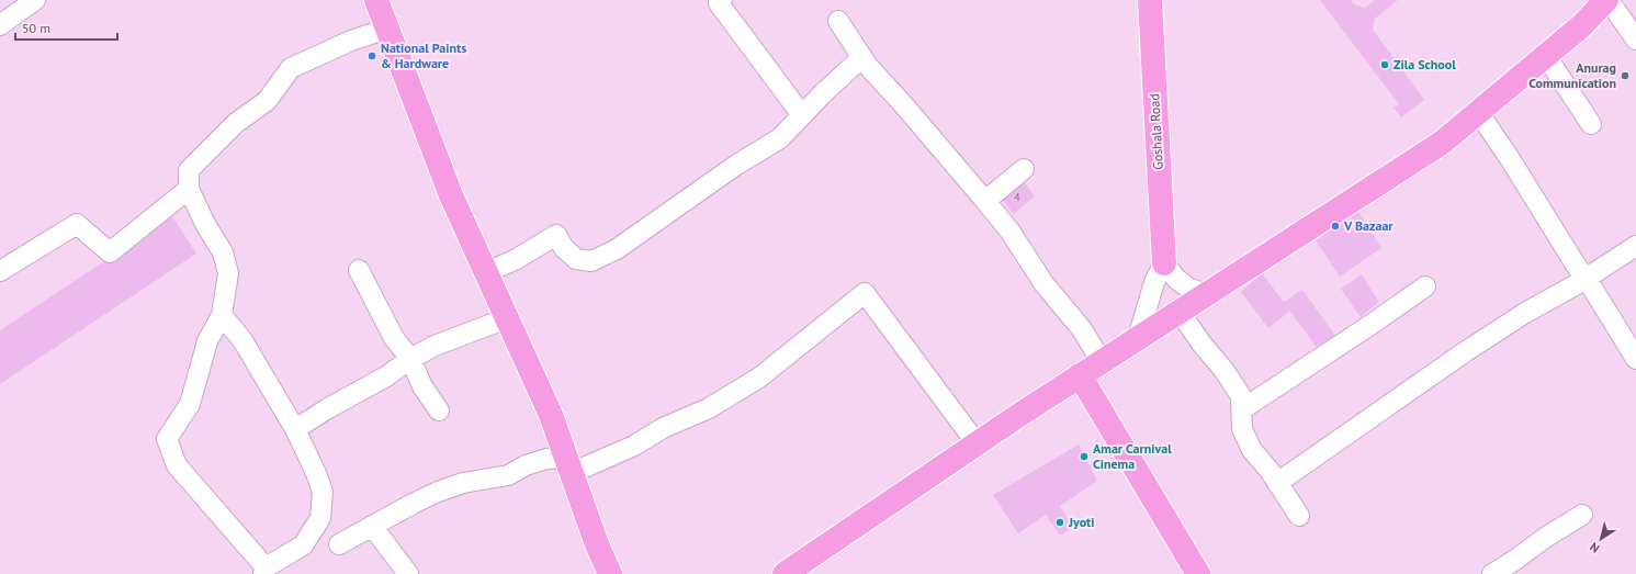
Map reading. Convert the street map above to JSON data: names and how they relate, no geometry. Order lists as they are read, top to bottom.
{
  "streets": {
    "main road": ["Goshala Road"]
  },
  "places": [
    "National Paints & Hardware",
    "Zila School",
    "Anurag Communication",
    "V Bazaar",
    "Amar Carnival Cinema",
    "Jyoti"
  ],
  "house_numbers": ["4"],
  "scale_bar": "50 m",
  "north": "bottom left"
}
